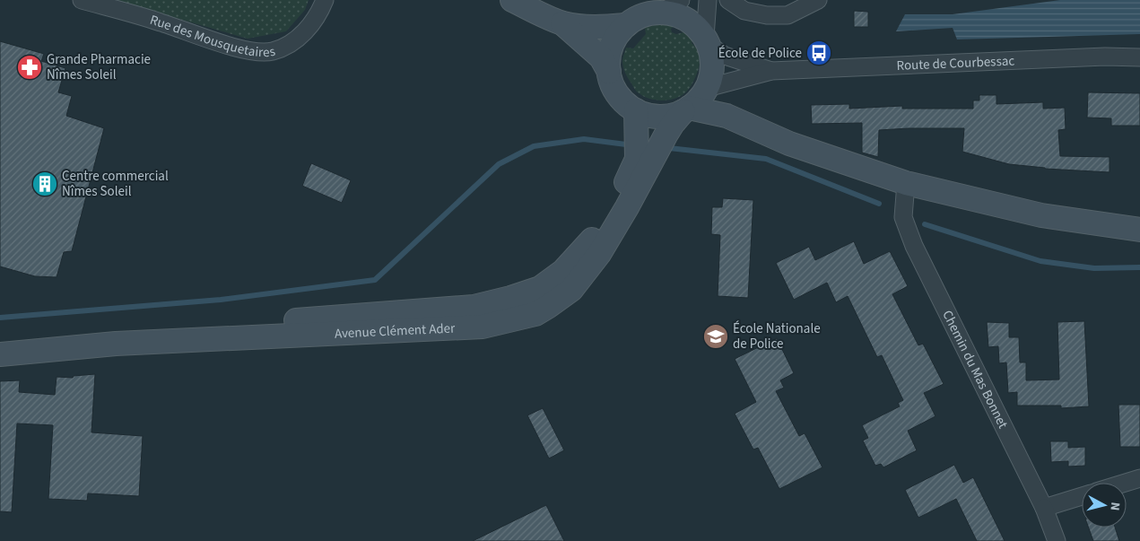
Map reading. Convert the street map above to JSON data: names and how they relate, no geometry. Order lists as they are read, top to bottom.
{
  "streets": {
    "street": [
      "Rue des Mousquetaires",
      "Route de Courbessac",
      "Avenue Clément Ader",
      "Chemin du Mas Bonnet"
    ]
  },
  "crossings": [
    ["Route de Courbessac", "Avenue Clément Ader"]
  ],
  "places": {
    "bus stop": ["École de Police"],
    "pharmacy": ["Grande Pharmacie Nîmes Soleil"],
    "building": ["Centre commercial Nîmes Soleil"],
    "school or university": ["École Nationale de Police"]
  },
  "north": "right"
}
